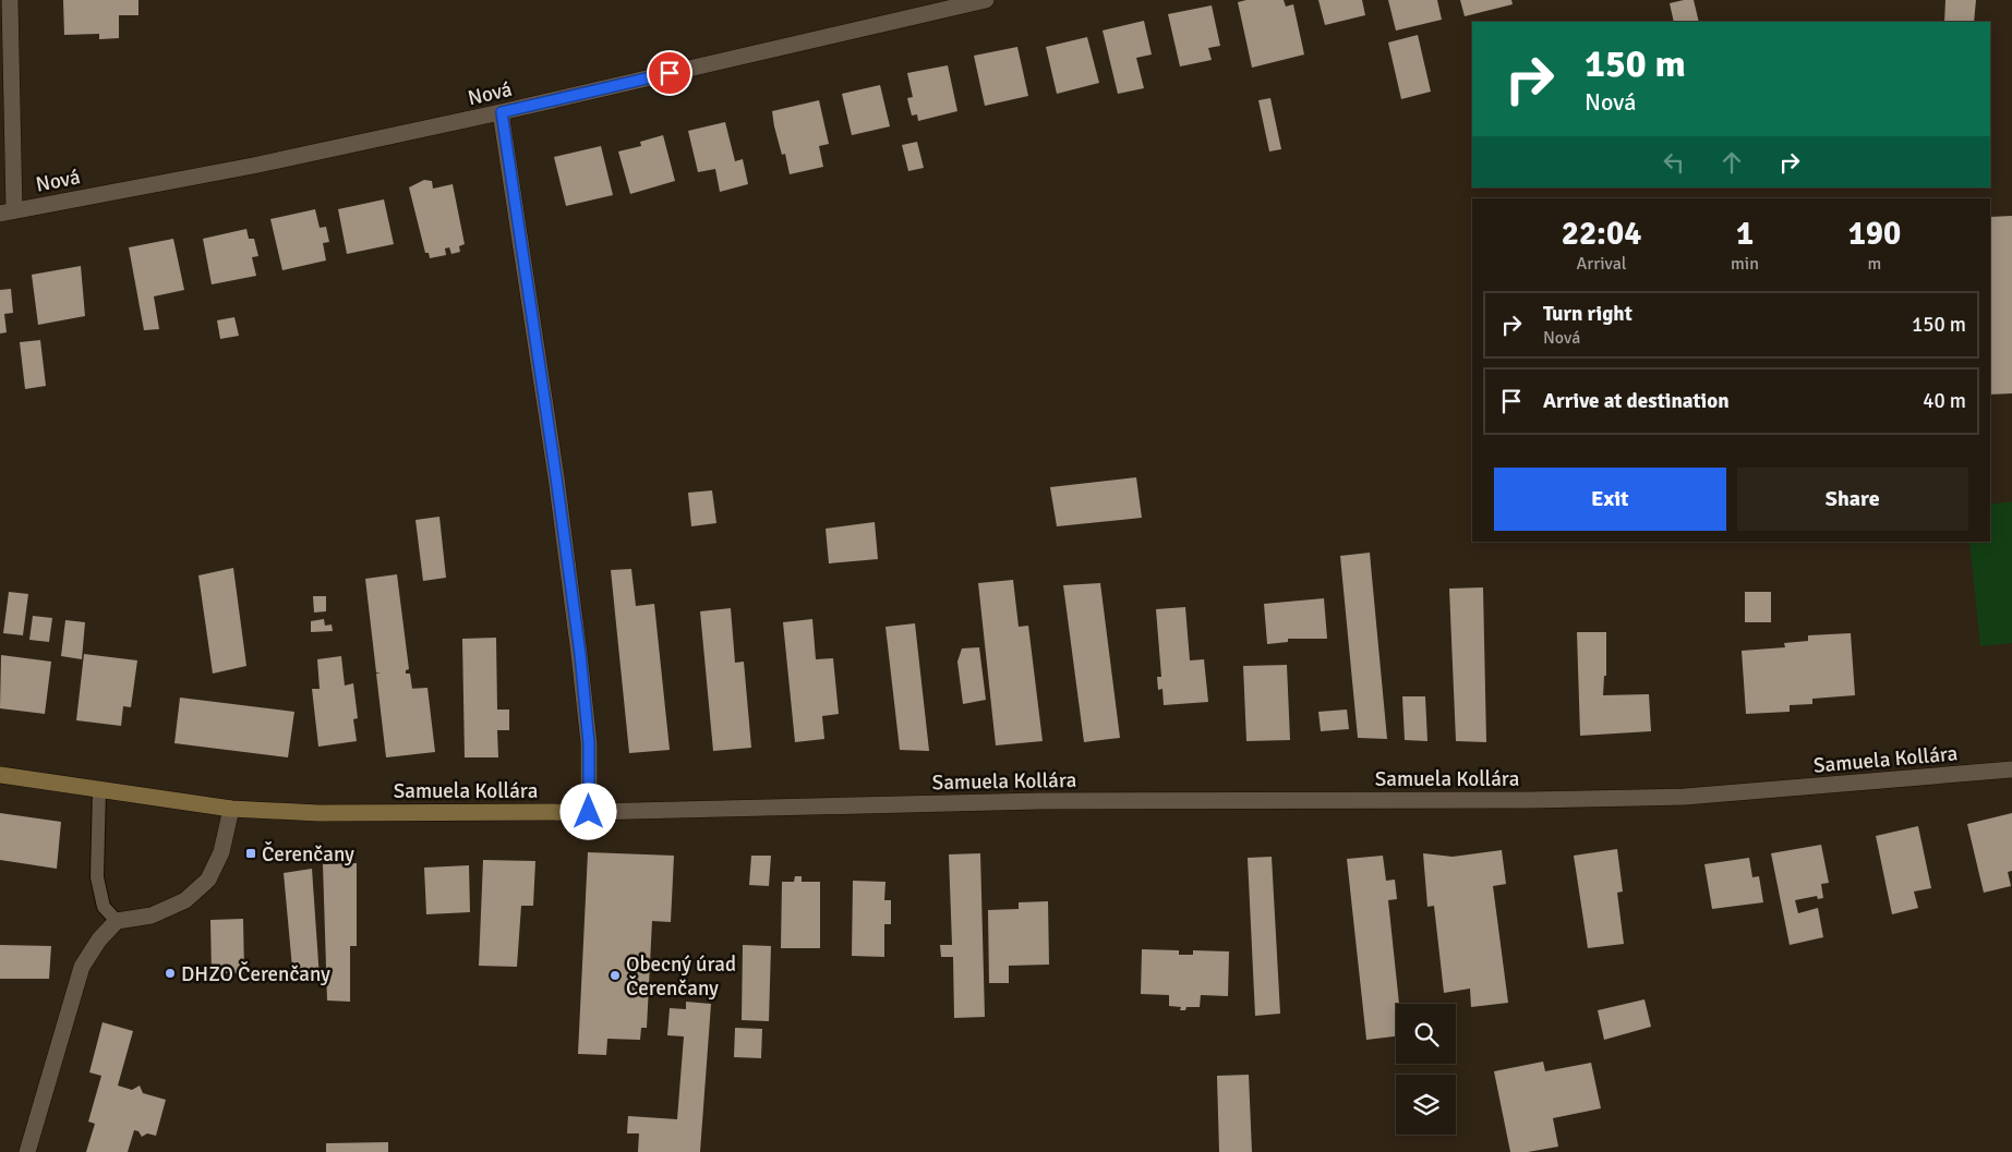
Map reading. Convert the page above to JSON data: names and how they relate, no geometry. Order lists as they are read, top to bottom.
{
  "streets": {
    "street": ["Nová", "Samuela Kollára"]
  },
  "places": {
    "transit": ["Čerenčany"],
    "other": ["DHZO Čerenčany", "Obecný úrad Čerenčany"]
  },
  "page": {
    "turn": ["150 m", "Nová"],
    "eta": [
      "22:04",
      "Arrival",
      "1",
      "min",
      "190",
      "m"
    ],
    "list": [
      {
        "name": "Turn right",
        "note": "Nová",
        "value": "150 m"
      },
      {
        "name": "Arrive at destination",
        "value": "40 m"
      }
    ],
    "buttons": ["Exit", "Share"]
  }
}
